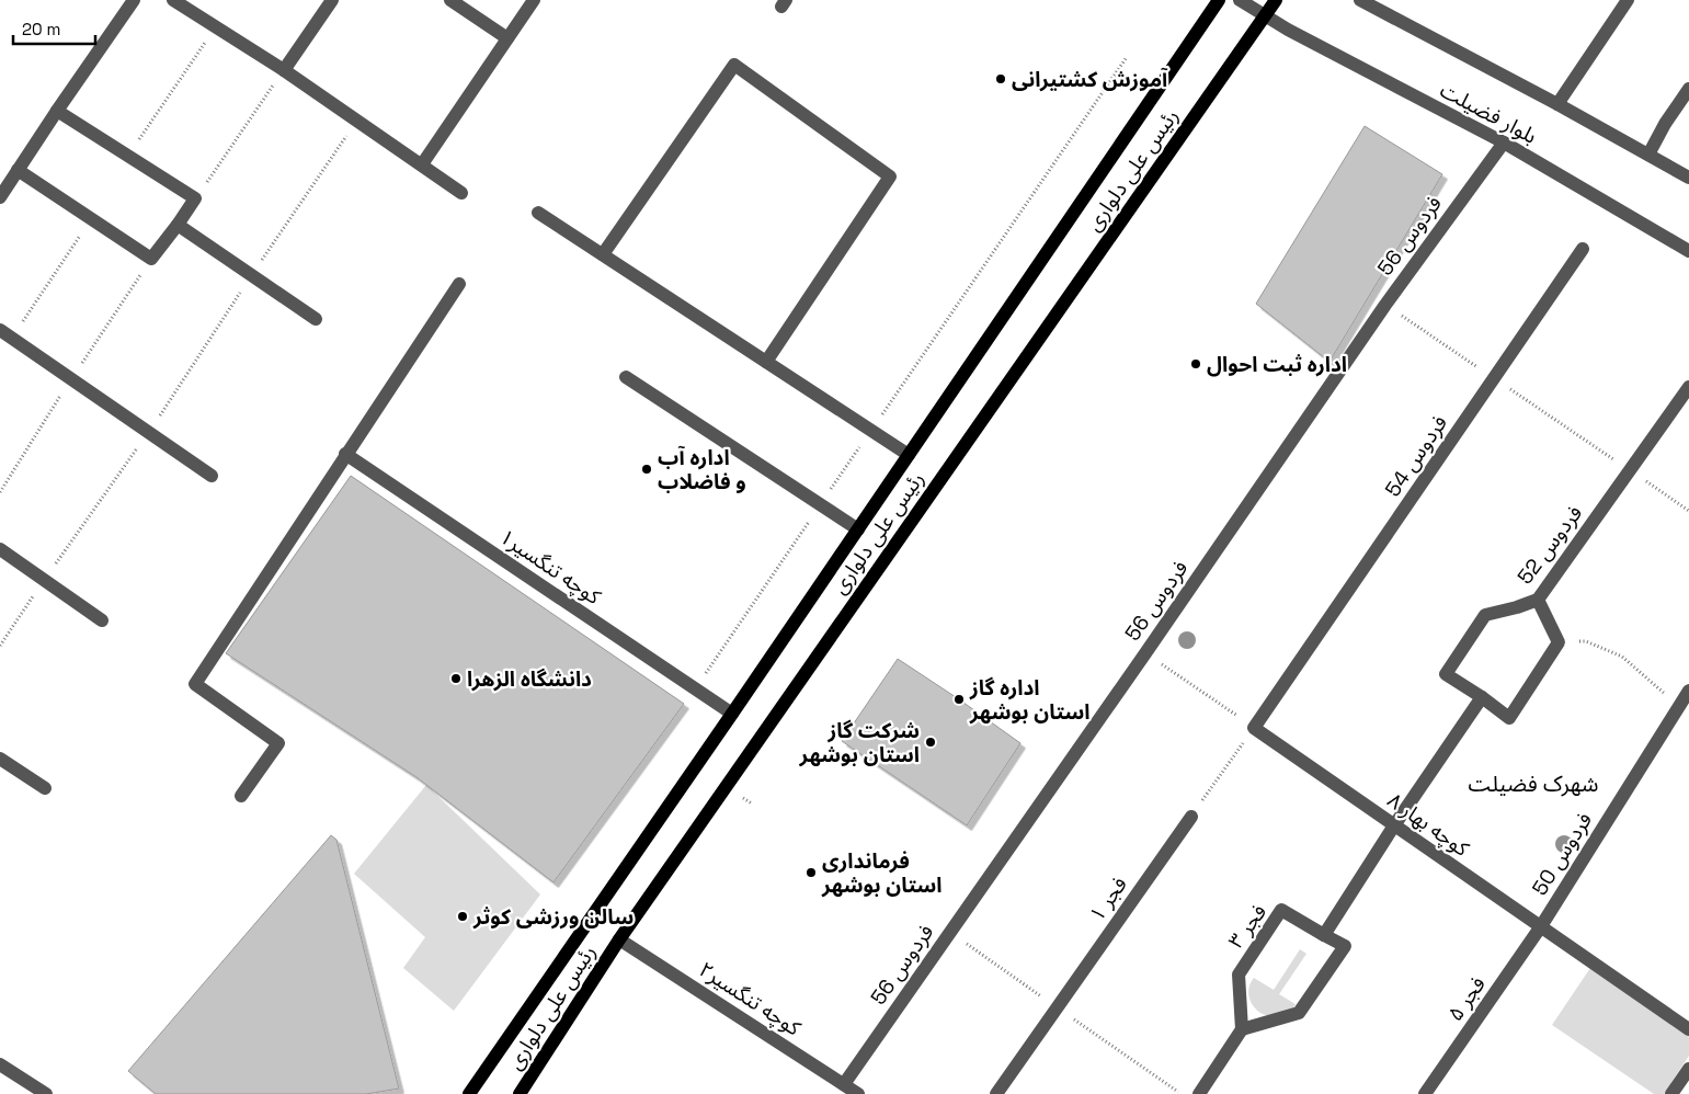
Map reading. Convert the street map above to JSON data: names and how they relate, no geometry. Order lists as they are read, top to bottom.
{
  "streets": {
    "main road": ["رئیس علی دلواری"],
    "street": [
      "بلوار فضیلت",
      "فردوس 56",
      "فردوس 54",
      "فردوس 52",
      "کوچه تنگسیر۱",
      "کوچه بهار ۸",
      "فردوس 50",
      "فجر ۱",
      "فجر ۳",
      "کوچه تنگسیر۲",
      "فجر ۵"
    ]
  },
  "crossings": [
    ["بلوار فضیلت", "رئیس علی دلواری"],
    ["بلوار فضیلت", "فردوس 56"],
    ["رئیس علی دلواری", "کوچه تنگسیر۱"],
    ["رئیس علی دلواری", "کوچه تنگسیر۲"],
    ["فردوس 56", "کوچه تنگسیر۲"],
    ["فردوس 54", "کوچه بهار ۸"],
    ["کوچه بهار ۸", "فردوس 50"],
    ["کوچه بهار ۸", "فجر ۵"],
    ["فردوس 50", "فجر ۵"]
  ],
  "districts": ["شهرک فضیلت"],
  "places": [
    "آموزش کشتیرانی",
    "اداره ثبت احوال",
    "اداره آب و فاضلاب",
    "دانشگاه الزهرا",
    "اداره گاز استان بوشهر",
    "شرکت گاز استان بوشهر",
    "فرمانداری استان بوشهر",
    "سالن ورزشی کوثر"
  ],
  "scale_bar": "20 m"
}
